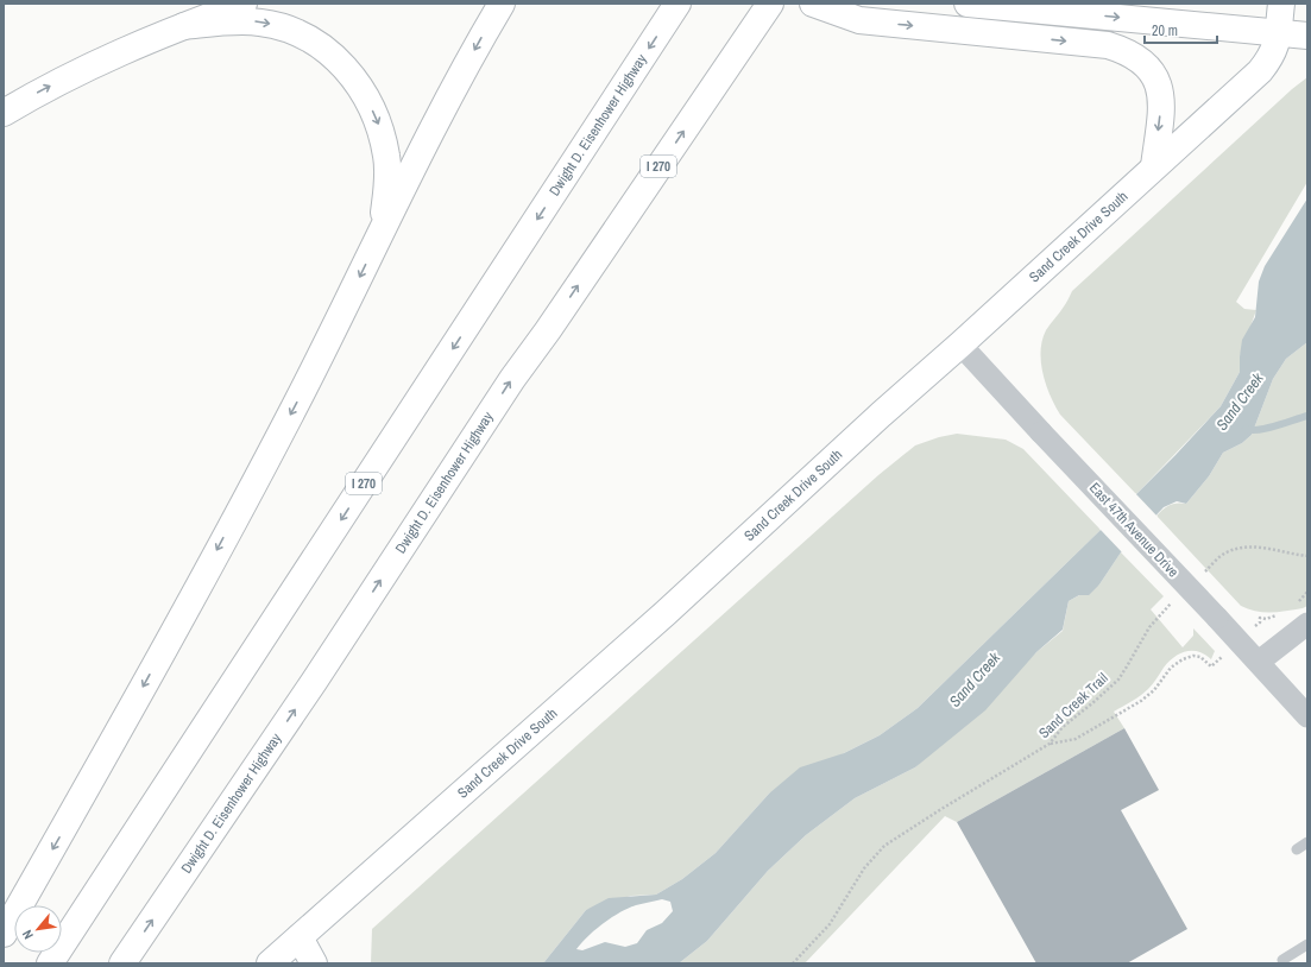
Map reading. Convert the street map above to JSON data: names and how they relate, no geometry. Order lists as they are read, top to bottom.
{
  "streets": {
    "main road": ["Dwight D. Eisenhower Highway", "I 270", "Sand Creek Drive South"],
    "street": ["East 47th Avenue Drive"],
    "path": ["Sand Creek Trail"]
  },
  "crossings": [
    ["Sand Creek Drive South", "East 47th Avenue Drive"]
  ],
  "water": ["Sand Creek"],
  "scale_bar": "20 m",
  "north": "bottom left"
}
